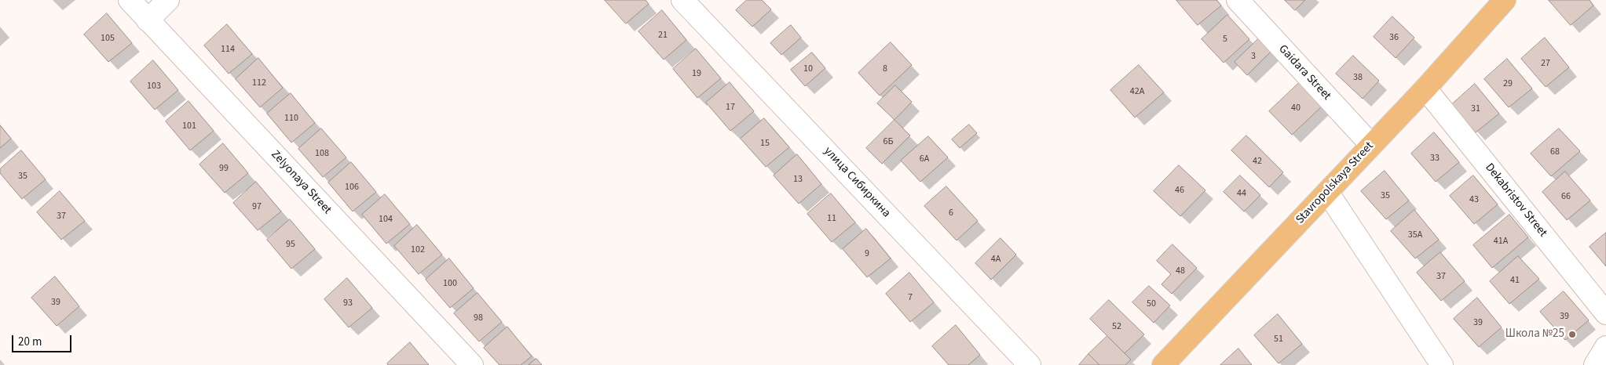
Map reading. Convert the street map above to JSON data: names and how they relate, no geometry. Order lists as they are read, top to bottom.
{
  "streets": {
    "main road": ["Stavropolskaya Street"],
    "street": [
      "Gaidara Street",
      "Zelyonaya Street",
      "улица Сибиркина",
      "Dekabristov Street"
    ]
  },
  "crossings": [
    ["Gaidara Street", "Stavropolskaya Street"],
    ["Stavropolskaya Street", "Dekabristov Street"]
  ],
  "places": ["Школа №25"],
  "house_numbers": [
    "21",
    "36",
    "105",
    "5",
    "114",
    "3",
    "27",
    "10",
    "8",
    "19",
    "38",
    "112",
    "29",
    "103",
    "42А",
    "17",
    "40",
    "31",
    "110",
    "101",
    "6Б",
    "15",
    "68",
    "108",
    "33",
    "6А",
    "42",
    "99",
    "35",
    "13",
    "106",
    "46",
    "44",
    "35",
    "66",
    "43",
    "97",
    "6",
    "37",
    "11",
    "104",
    "35А",
    "41А",
    "95",
    "102",
    "9",
    "4А",
    "48",
    "37",
    "41",
    "100",
    "7",
    "39",
    "93",
    "50",
    "39",
    "98",
    "39",
    "52",
    "51"
  ],
  "scale_bar": "20 m"
}
